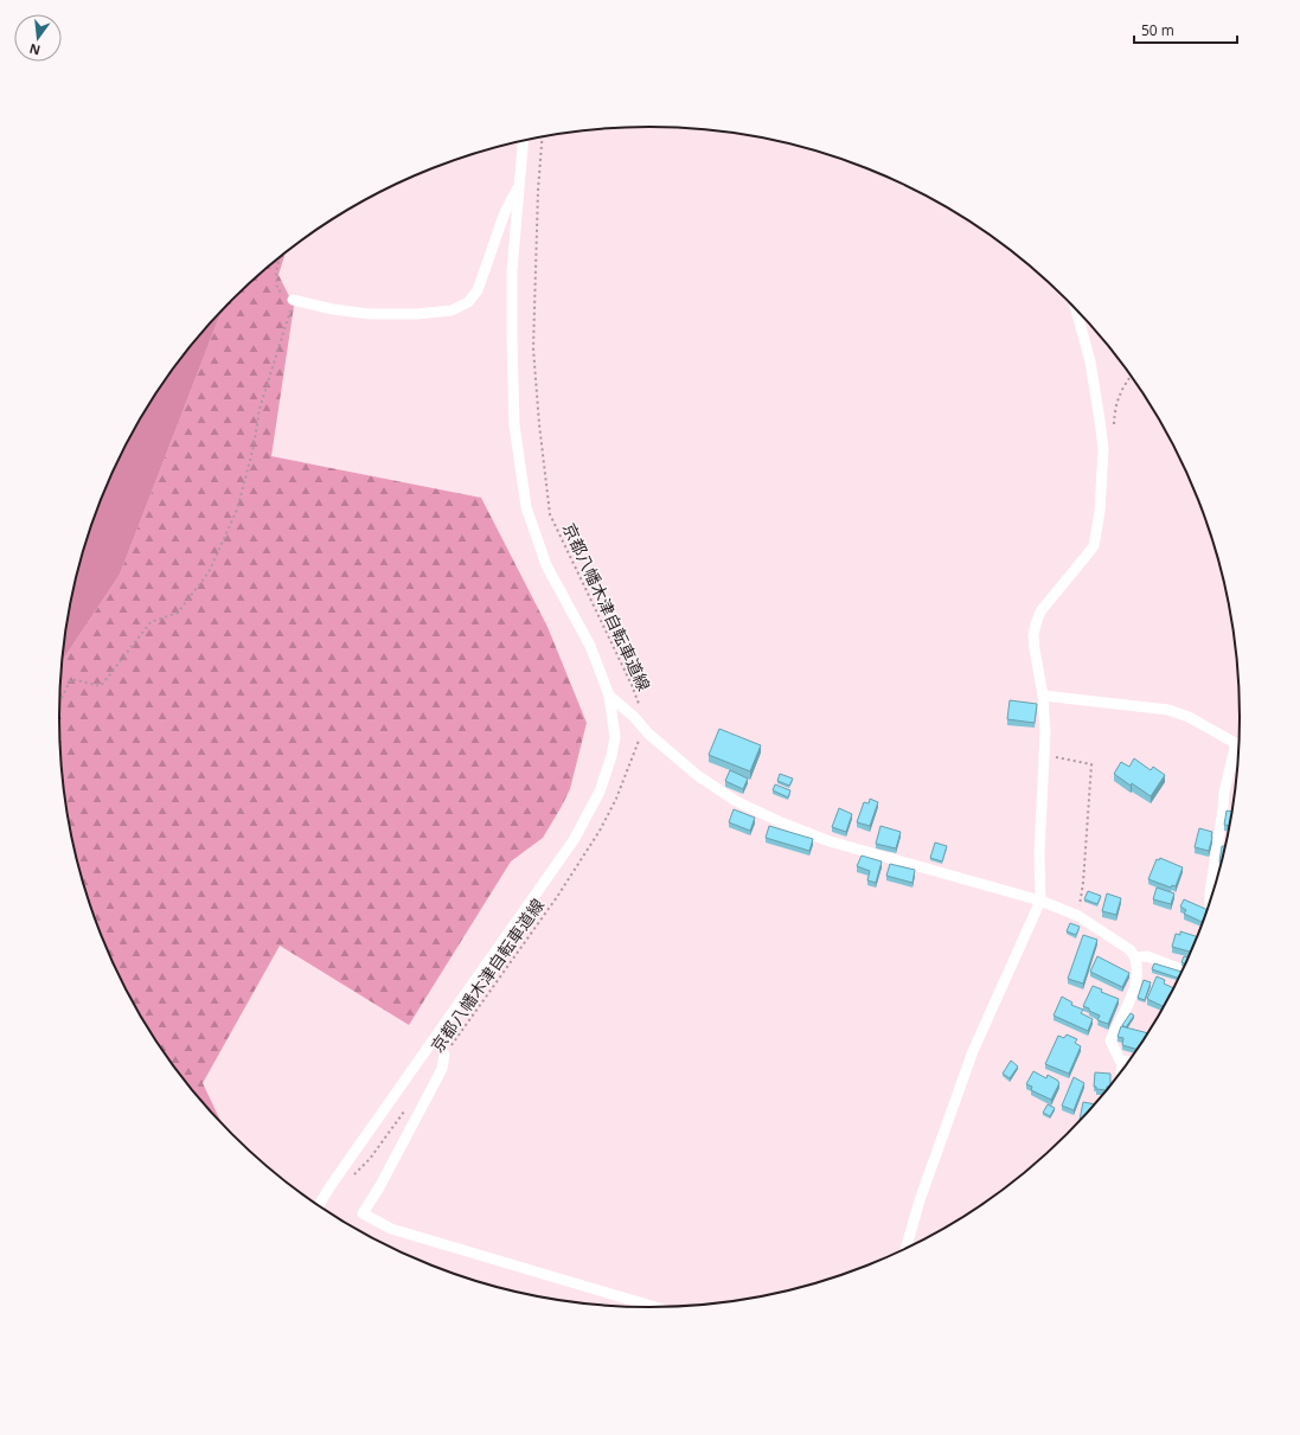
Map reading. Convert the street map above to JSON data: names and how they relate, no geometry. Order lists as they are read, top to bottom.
{
  "streets": {
    "path": ["京都八幡木津自転車道線"]
  },
  "scale_bar": "50 m",
  "north": "bottom"
}
